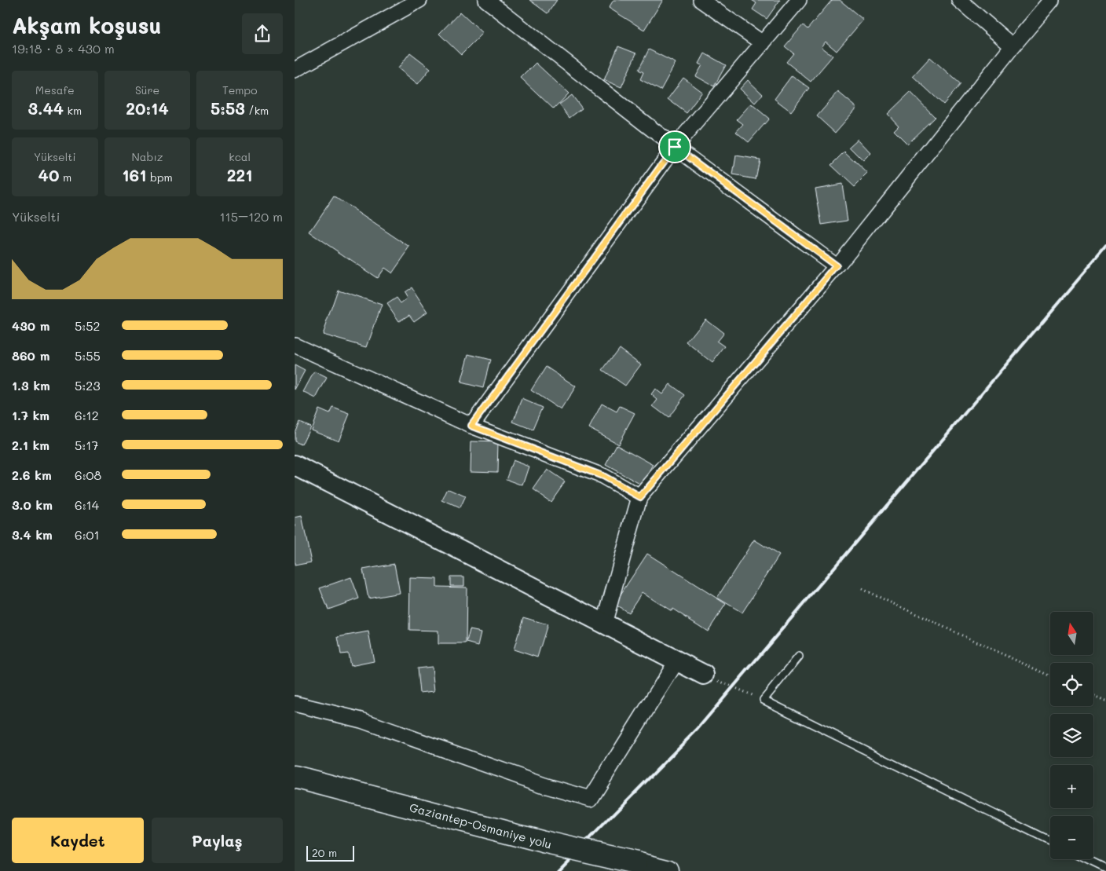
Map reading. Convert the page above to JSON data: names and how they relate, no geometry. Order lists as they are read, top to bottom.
{
  "streets": {
    "main road": ["Gaziantep-Osmaniye yolu"]
  },
  "scale_bar": "20 m",
  "north": "top",
  "page": {
    "heading": ["Akşam koşusu", "19:18 · 8 × 430 m"],
    "stats": [
      ["Mesafe", "3.44 km"],
      ["Süre", "20:14"],
      ["Tempo", "5:53 /km"],
      ["Yükselti", "40 m"],
      ["Nabız", "161 bpm"],
      ["kcal", "221"]
    ],
    "chart": ["Yükselti", "115–120 m"],
    "list": [
      {
        "name": "430 m",
        "note": "5:52"
      },
      {
        "name": "860 m",
        "note": "5:55"
      },
      {
        "name": "1.3 km",
        "note": "5:23"
      },
      {
        "name": "1.7 km",
        "note": "6:12"
      },
      {
        "name": "2.1 km",
        "note": "5:17"
      },
      {
        "name": "2.6 km",
        "note": "6:08"
      },
      {
        "name": "3.0 km",
        "note": "6:14"
      },
      {
        "name": "3.4 km",
        "note": "6:01"
      }
    ],
    "map_buttons": ["+", "−"],
    "buttons": ["Kaydet", "Paylaş"],
    "scale": "20 m"
  }
}
